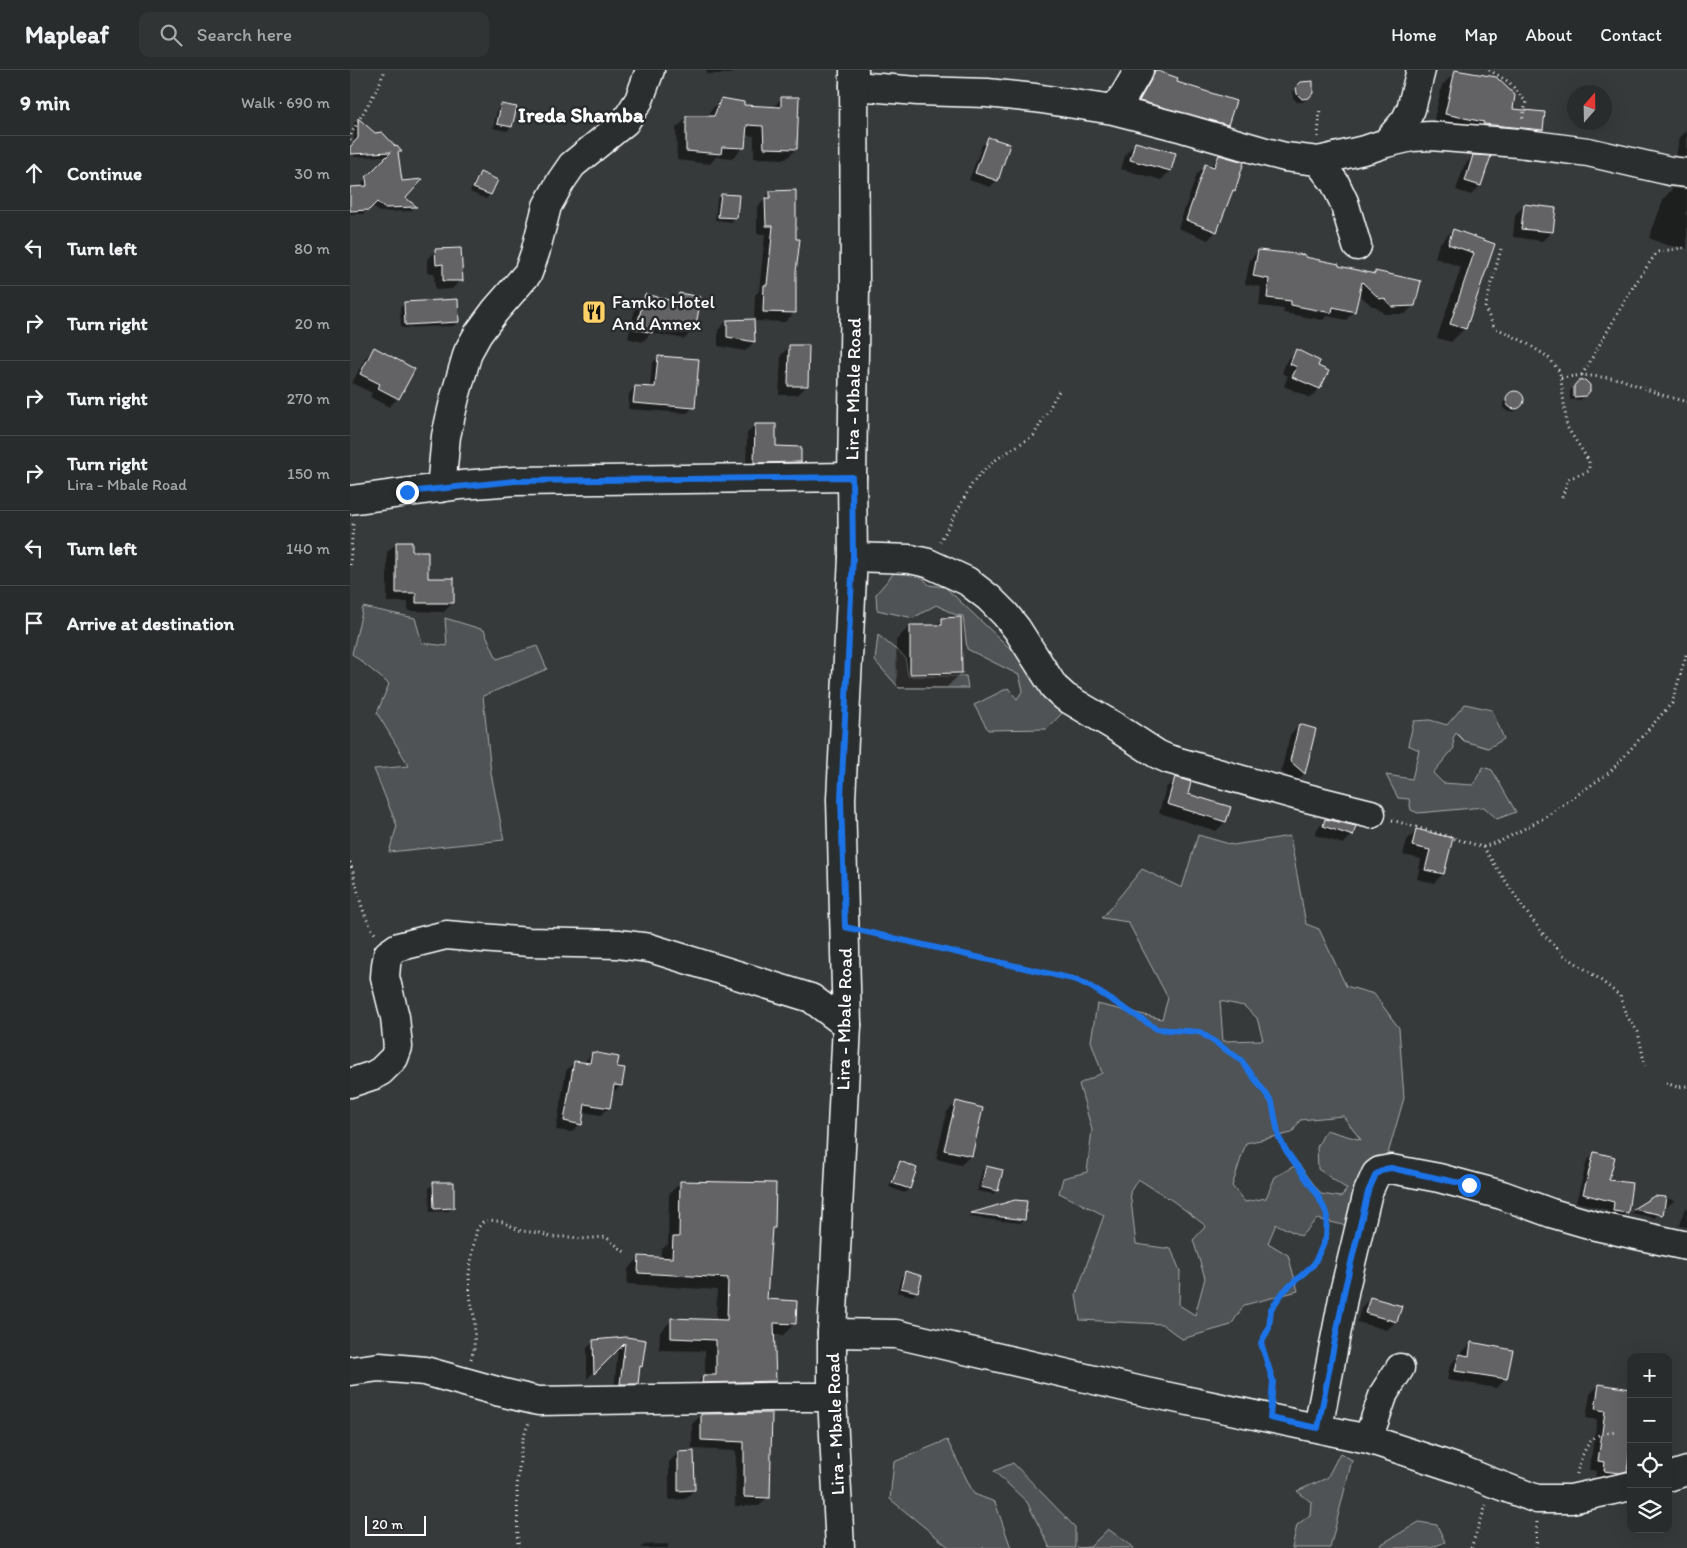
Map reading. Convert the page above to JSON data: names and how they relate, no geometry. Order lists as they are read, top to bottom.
{
  "streets": {
    "street": ["Lira - Mbale Road"]
  },
  "districts": ["Ireda Shamba"],
  "places": {
    "restaurant": ["Famko Hotel And Annex"]
  },
  "scale_bar": "20 m",
  "north": "top",
  "page": {
    "header": "Mapleaf",
    "search": "Search here",
    "nav": [
      "Home",
      "Map",
      "About",
      "Contact"
    ],
    "heading": ["9 min", "Walk · 690 m"],
    "list": [
      ["Continue", "30 m"],
      ["Turn left", "80 m"],
      ["Turn right", "20 m"],
      ["Turn right", "270 m"],
      ["Turn right", "Lira - Mbale Road", "150 m"],
      ["Turn left", "140 m"],
      "Arrive at destination"
    ],
    "map_buttons": ["+", "−"],
    "scale": "20 m"
  }
}
